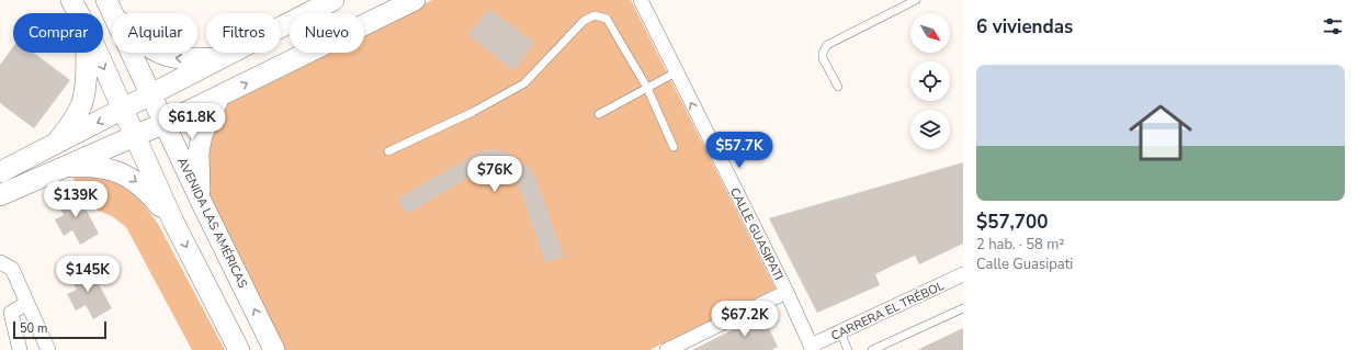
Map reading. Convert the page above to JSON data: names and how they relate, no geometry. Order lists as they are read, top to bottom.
{
  "streets": {
    "main road": ["AVENIDA LAS AMÉRICAS"],
    "street": ["CALLE GUASIPATI", "CARRERA EL TRÉBOL"]
  },
  "crossings": [
    ["CALLE GUASIPATI", "CARRERA EL TRÉBOL"]
  ],
  "one_way": ["CALLE GUASIPATI"],
  "scale_bar": "50 m",
  "north": "bottom right",
  "page": {
    "heading": "6 viviendas",
    "chip": [
      "Comprar",
      "Alquilar",
      "Filtros",
      "Nuevo"
    ],
    "list": [
      {
        "name": "$57,700",
        "note": "2 hab. · 58 m² · Calle Guasipati"
      }
    ],
    "price": [
      "$61.8K",
      "$57.7K",
      "$76K",
      "$139K",
      "$145K",
      "$67.2K"
    ],
    "scale": "50 m"
  }
}
